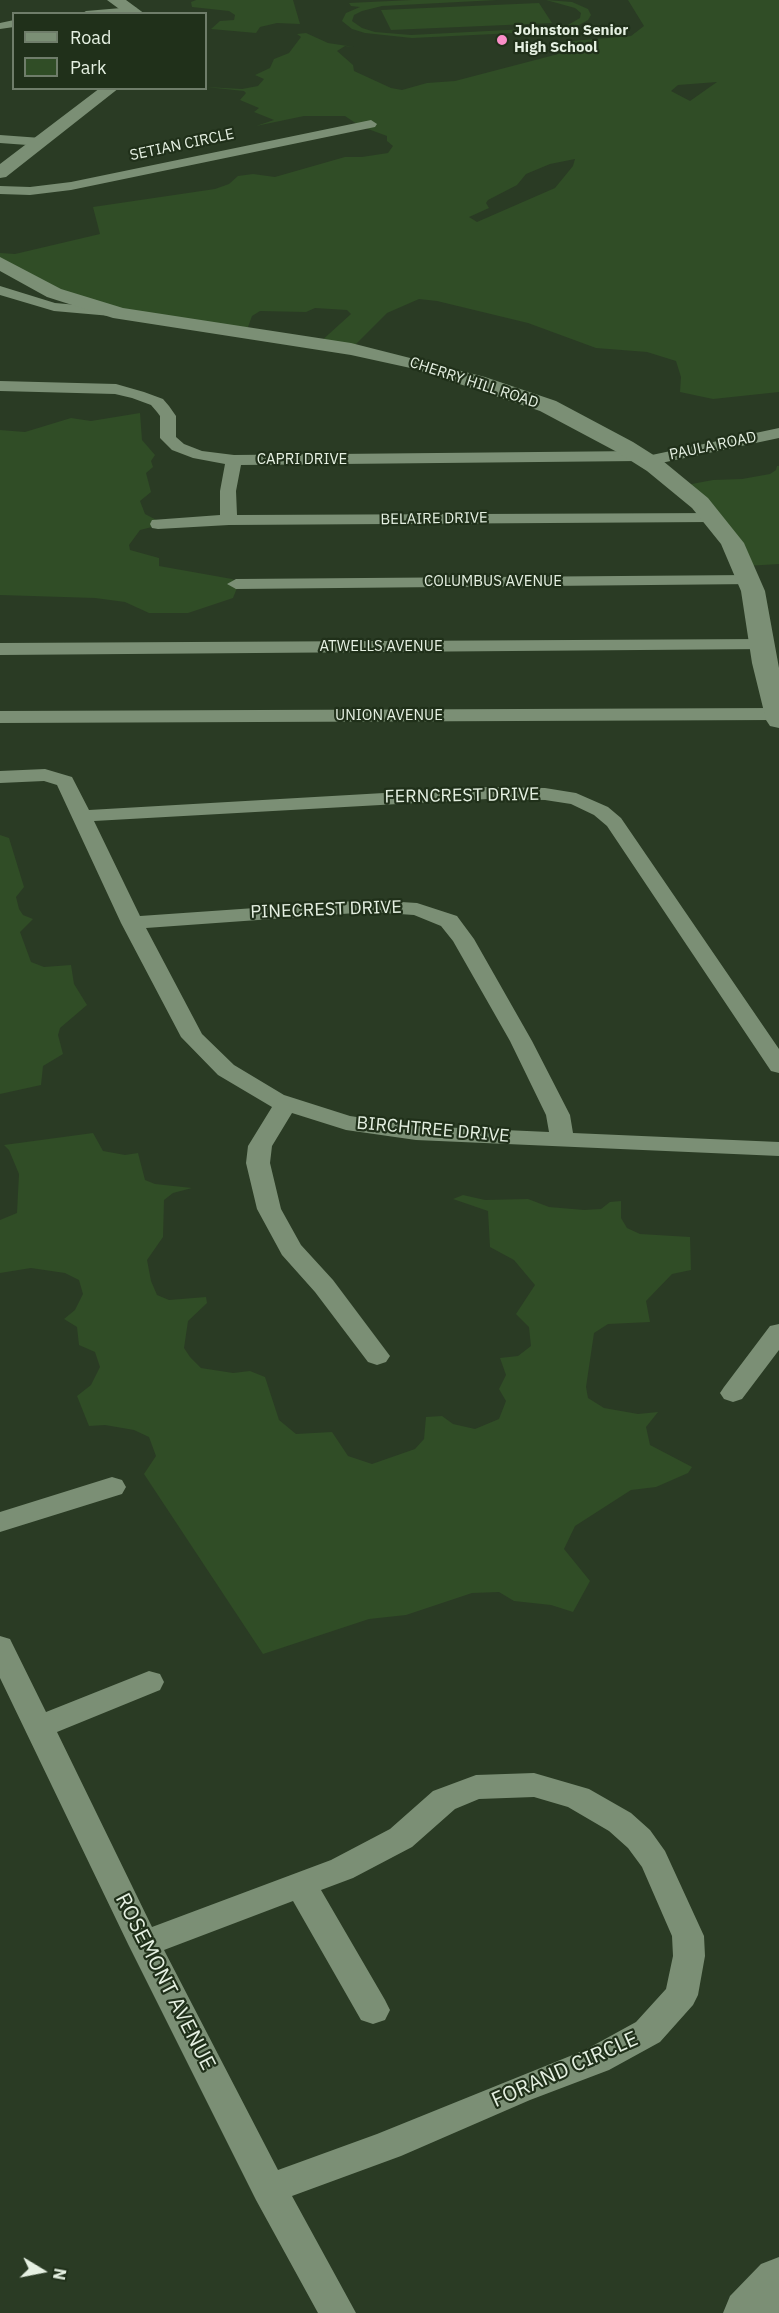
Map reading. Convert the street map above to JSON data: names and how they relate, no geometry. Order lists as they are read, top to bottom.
{
  "streets": {
    "main road": ["CHERRY HILL ROAD"],
    "street": [
      "SETIAN CIRCLE",
      "PAULA ROAD",
      "CAPRI DRIVE",
      "BELAIRE DRIVE",
      "COLUMBUS AVENUE",
      "ATWELLS AVENUE",
      "UNION AVENUE",
      "FERNCREST DRIVE",
      "PINECREST DRIVE",
      "BIRCHTREE DRIVE",
      "ROSEMONT AVENUE",
      "FORAND CIRCLE"
    ]
  },
  "crossings": [
    ["CHERRY HILL ROAD", "PAULA ROAD"],
    ["CHERRY HILL ROAD", "CAPRI DRIVE"],
    ["CHERRY HILL ROAD", "BELAIRE DRIVE"],
    ["CHERRY HILL ROAD", "COLUMBUS AVENUE"],
    ["CHERRY HILL ROAD", "ATWELLS AVENUE"],
    ["CHERRY HILL ROAD", "UNION AVENUE"],
    ["PAULA ROAD", "CAPRI DRIVE"],
    ["FERNCREST DRIVE", "BIRCHTREE DRIVE"],
    ["PINECREST DRIVE", "BIRCHTREE DRIVE"],
    ["ROSEMONT AVENUE", "FORAND CIRCLE"]
  ],
  "places": ["Johnston Senior High School"],
  "legend": ["Road", "Park"],
  "north": "right"
}
